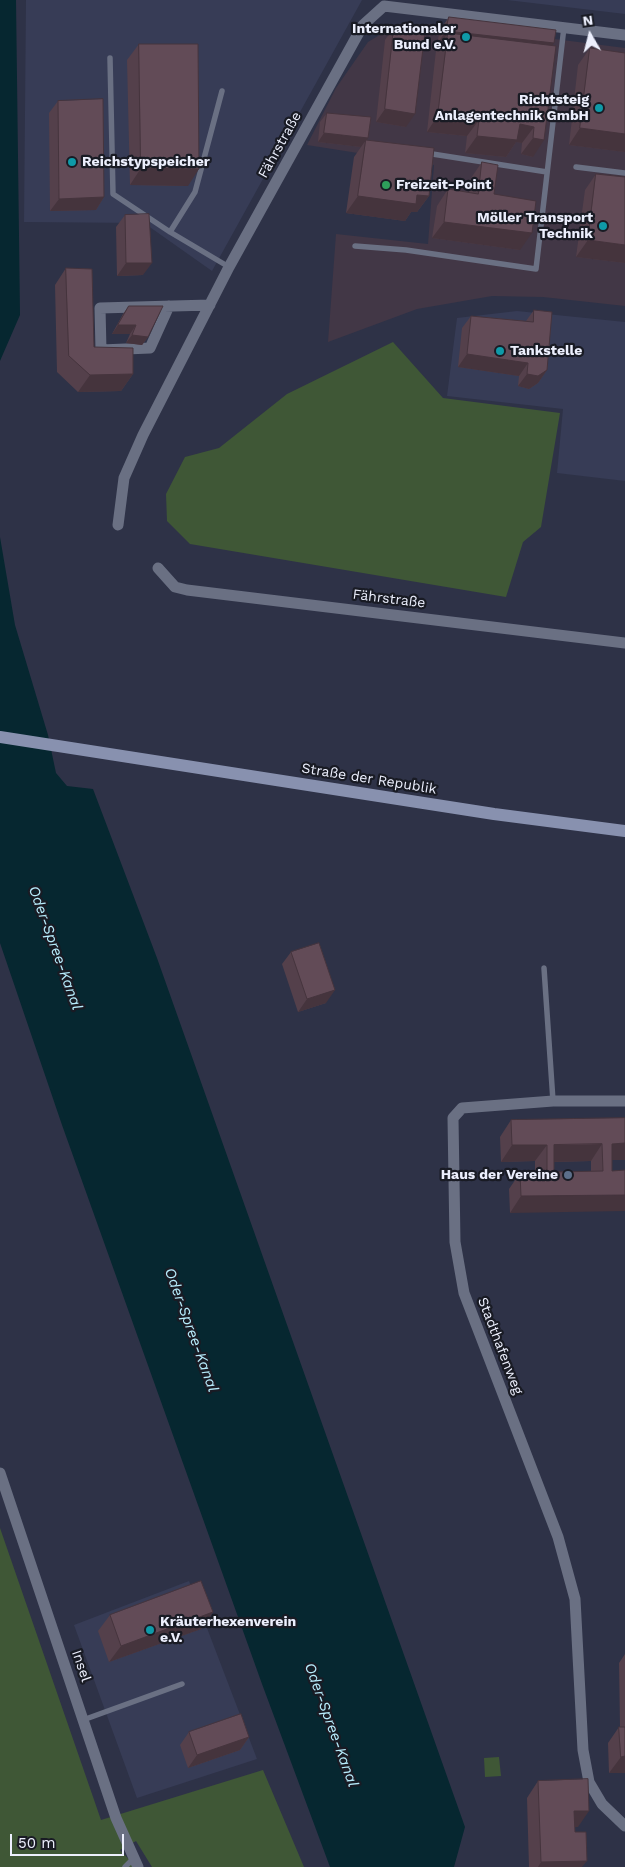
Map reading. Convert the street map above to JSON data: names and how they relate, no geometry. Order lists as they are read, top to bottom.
{
  "streets": {
    "main road": ["Straße der Republik"],
    "street": ["Fährstraße", "Stadthafenweg", "Insel"]
  },
  "water": ["Oder-Spree-Kanal"],
  "places": [
    "Internationaler Bund e.V.",
    "Richtsteig Anlagentechnik GmbH",
    "Reichstypspeicher",
    "Freizeit-Point",
    "Möller Transport Technik",
    "Tankstelle",
    "Haus der Vereine",
    "Kräuterhexenverein e.V."
  ],
  "scale_bar": "50 m",
  "north": "top"
}
